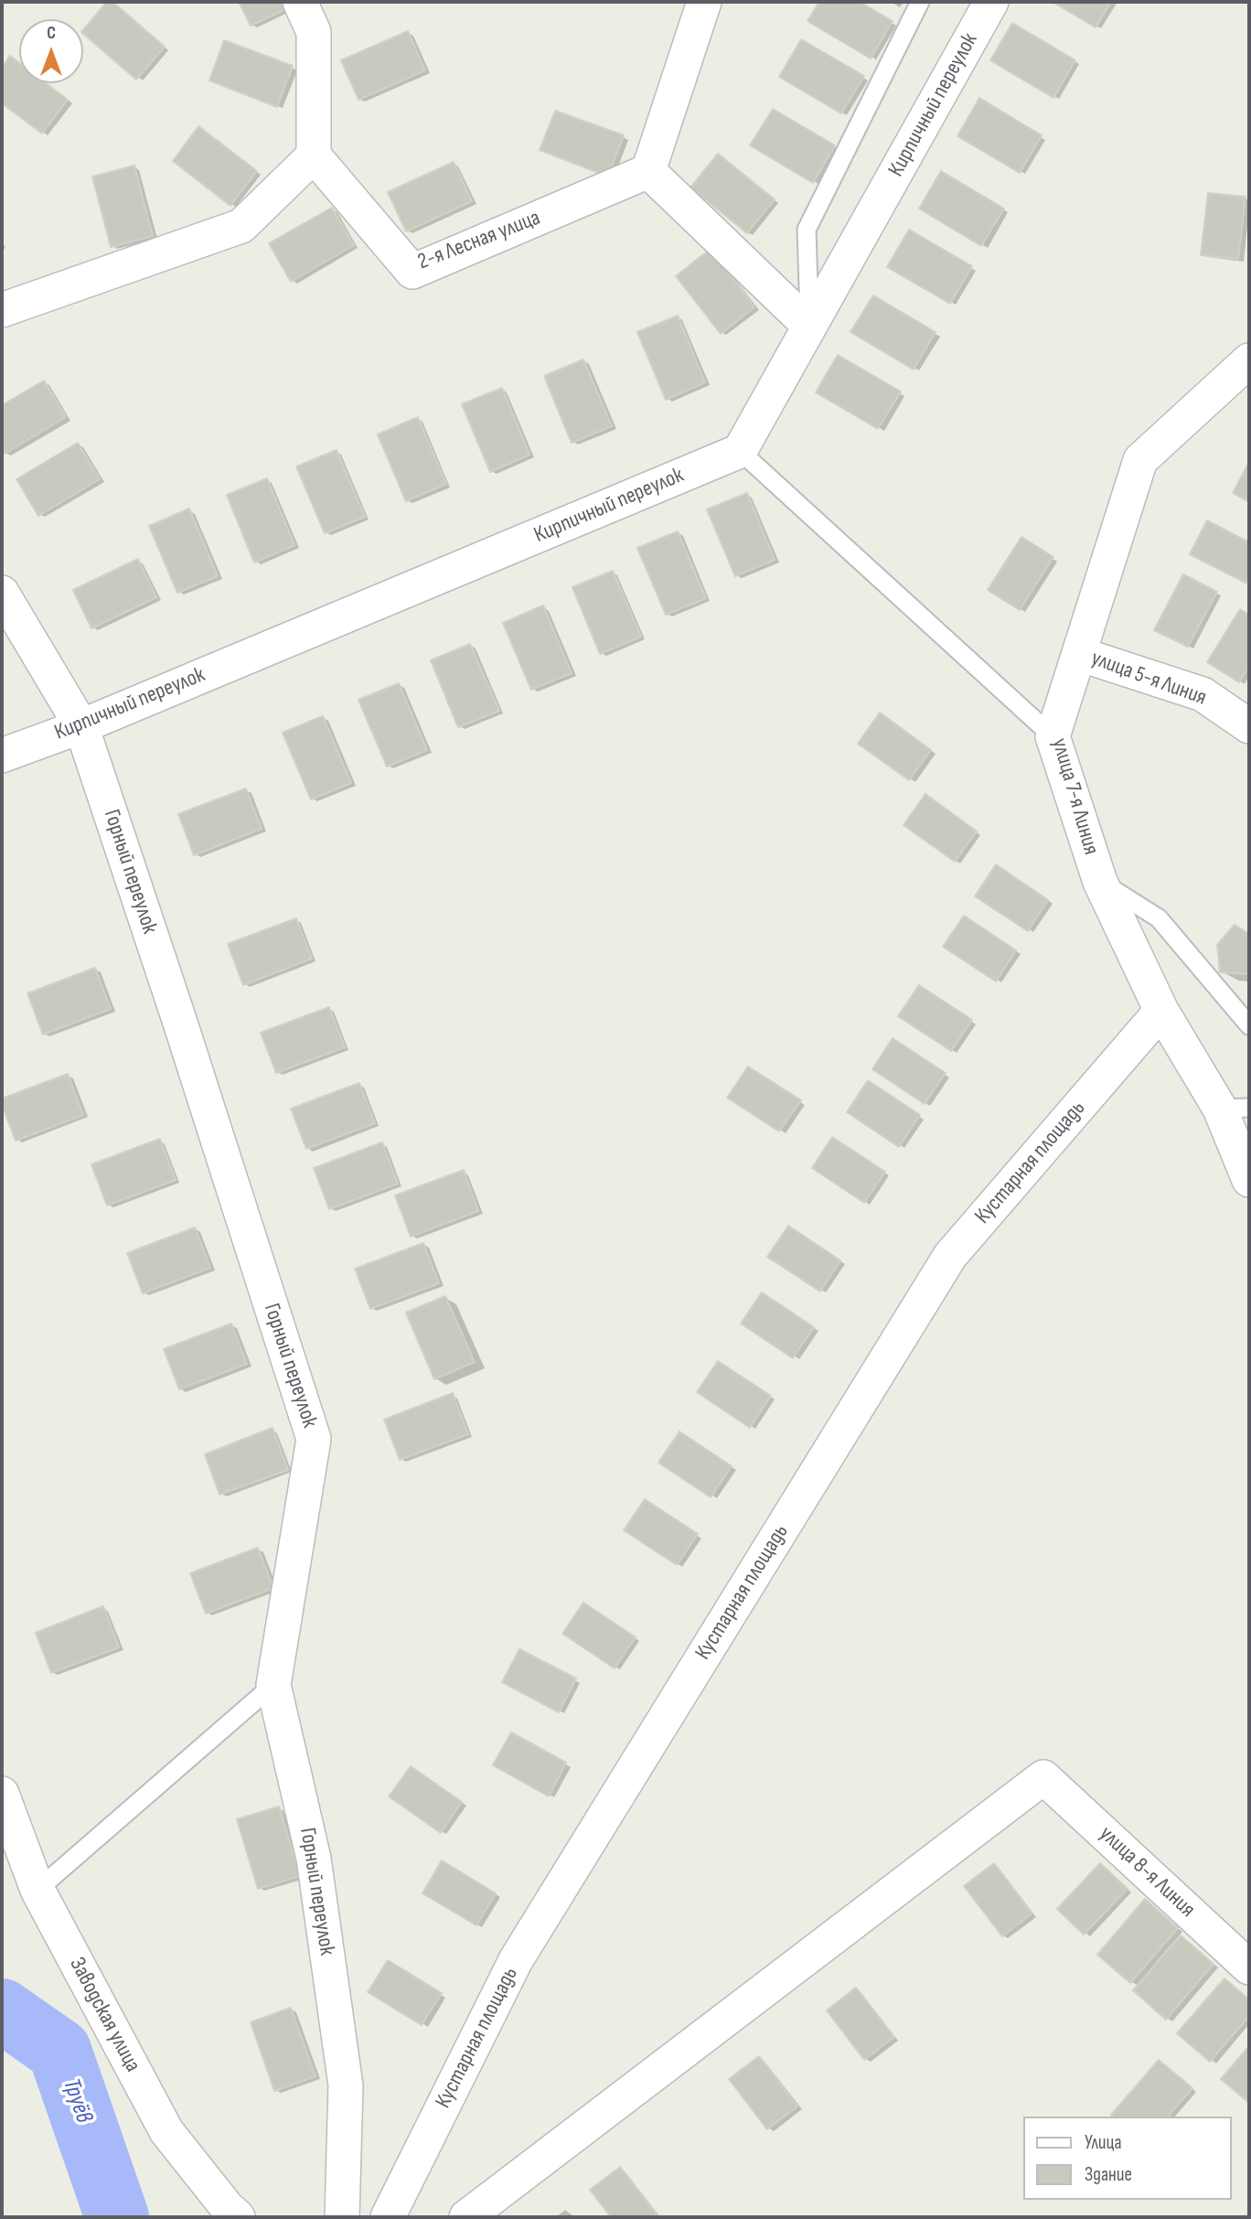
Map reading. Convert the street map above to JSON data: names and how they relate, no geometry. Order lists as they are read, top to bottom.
{
  "streets": {
    "street": [
      "Кирпичный переулок",
      "2-я Лесная улица",
      "улица 5-я Линия",
      "улица 7-я Линия",
      "Горный переулок",
      "Кустарная площадь",
      "улица 8-я Линия",
      "Заводская улица"
    ]
  },
  "crossings": [
    ["Кирпичный переулок", "Горный переулок"],
    ["улица 5-я Линия", "улица 7-я Линия"],
    ["улица 7-я Линия", "Кустарная площадь"]
  ],
  "water": ["Труёв"],
  "legend": ["Улица", "Здание"],
  "north": "top"
}
